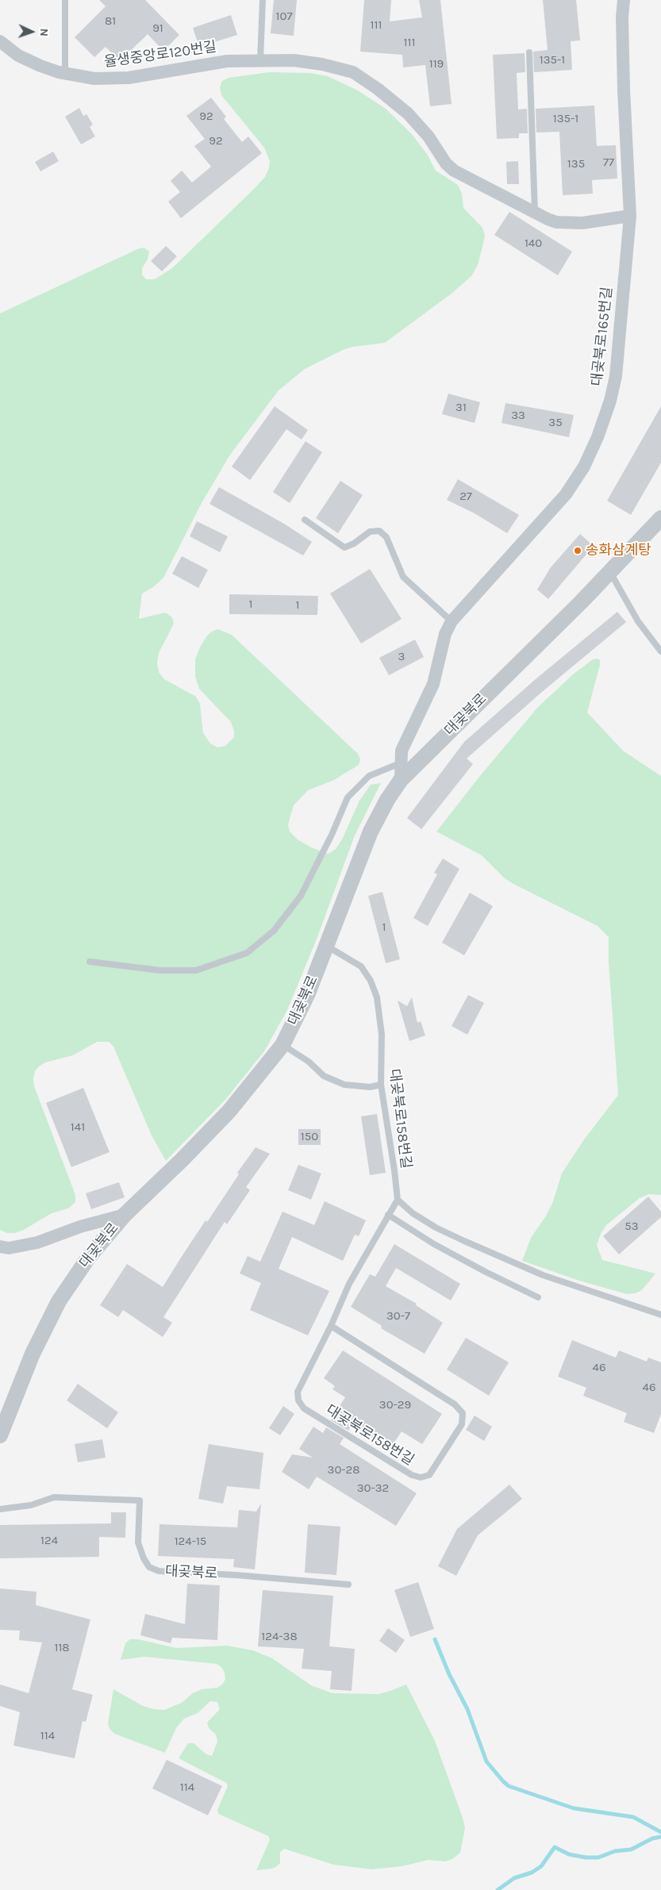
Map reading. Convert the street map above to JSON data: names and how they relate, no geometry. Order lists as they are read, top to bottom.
{
  "streets": {
    "street": ["율생중앙로120번길", "대곶북로165번길", "대곶북로"],
    "lane": ["대곶북로158번길"]
  },
  "crossings": [
    ["율생중앙로120번길", "대곶북로165번길"],
    ["대곶북로165번길", "대곶북로"],
    ["대곶북로", "대곶북로158번길"]
  ],
  "places": ["송화삼계탕"],
  "house_numbers": [
    "107",
    "81",
    "111",
    "91",
    "111",
    "135-1",
    "119",
    "92",
    "135-1",
    "92",
    "77",
    "135",
    "140",
    "31",
    "33",
    "35",
    "27",
    "1",
    "1",
    "3",
    "1",
    "141",
    "150",
    "53",
    "30-7",
    "46",
    "46",
    "30-29",
    "30-28",
    "30-32",
    "124",
    "124-15",
    "124-38",
    "118",
    "114",
    "114"
  ],
  "north": "right"
}
